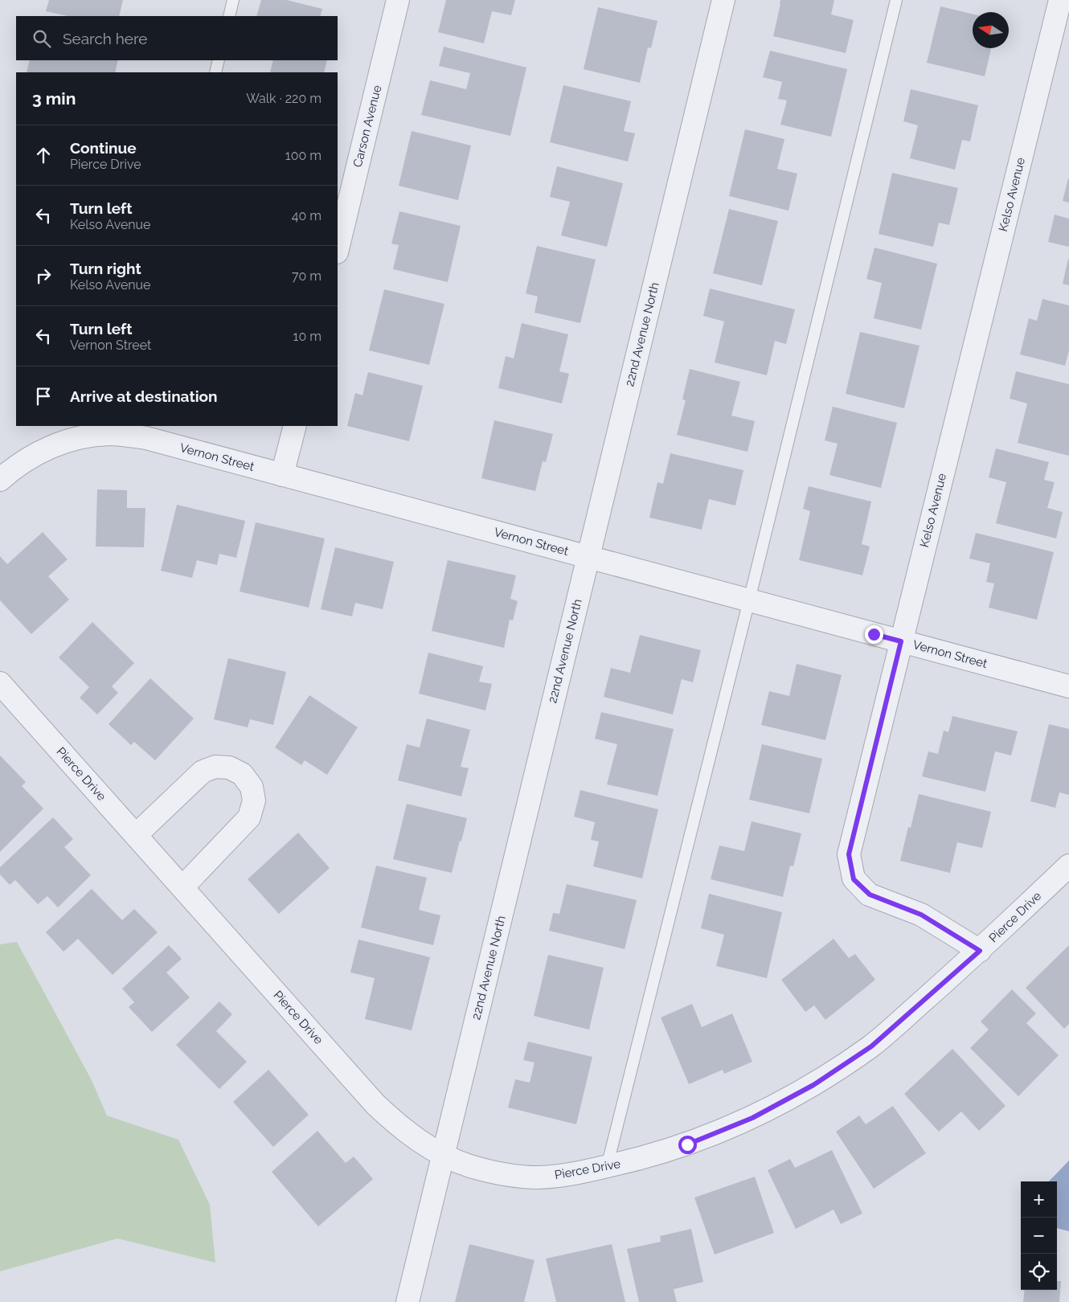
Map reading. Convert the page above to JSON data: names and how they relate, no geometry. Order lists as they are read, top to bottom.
{
  "streets": {
    "street": [
      "Carson Avenue",
      "Kelso Avenue",
      "22nd Avenue North",
      "Vernon Street",
      "Pierce Drive"
    ]
  },
  "crossings": [
    ["Kelso Avenue", "Vernon Street"],
    ["Kelso Avenue", "Pierce Drive"],
    ["22nd Avenue North", "Vernon Street"],
    ["22nd Avenue North", "Pierce Drive"]
  ],
  "north": "left",
  "page": {
    "search": "Search here",
    "heading": ["3 min", "Walk · 220 m"],
    "list": [
      ["Continue", "Pierce Drive", "100 m"],
      ["Turn left", "Kelso Avenue", "40 m"],
      ["Turn right", "Kelso Avenue", "70 m"],
      ["Turn left", "Vernon Street", "10 m"],
      "Arrive at destination"
    ],
    "map_buttons": ["+", "−"]
  }
}
